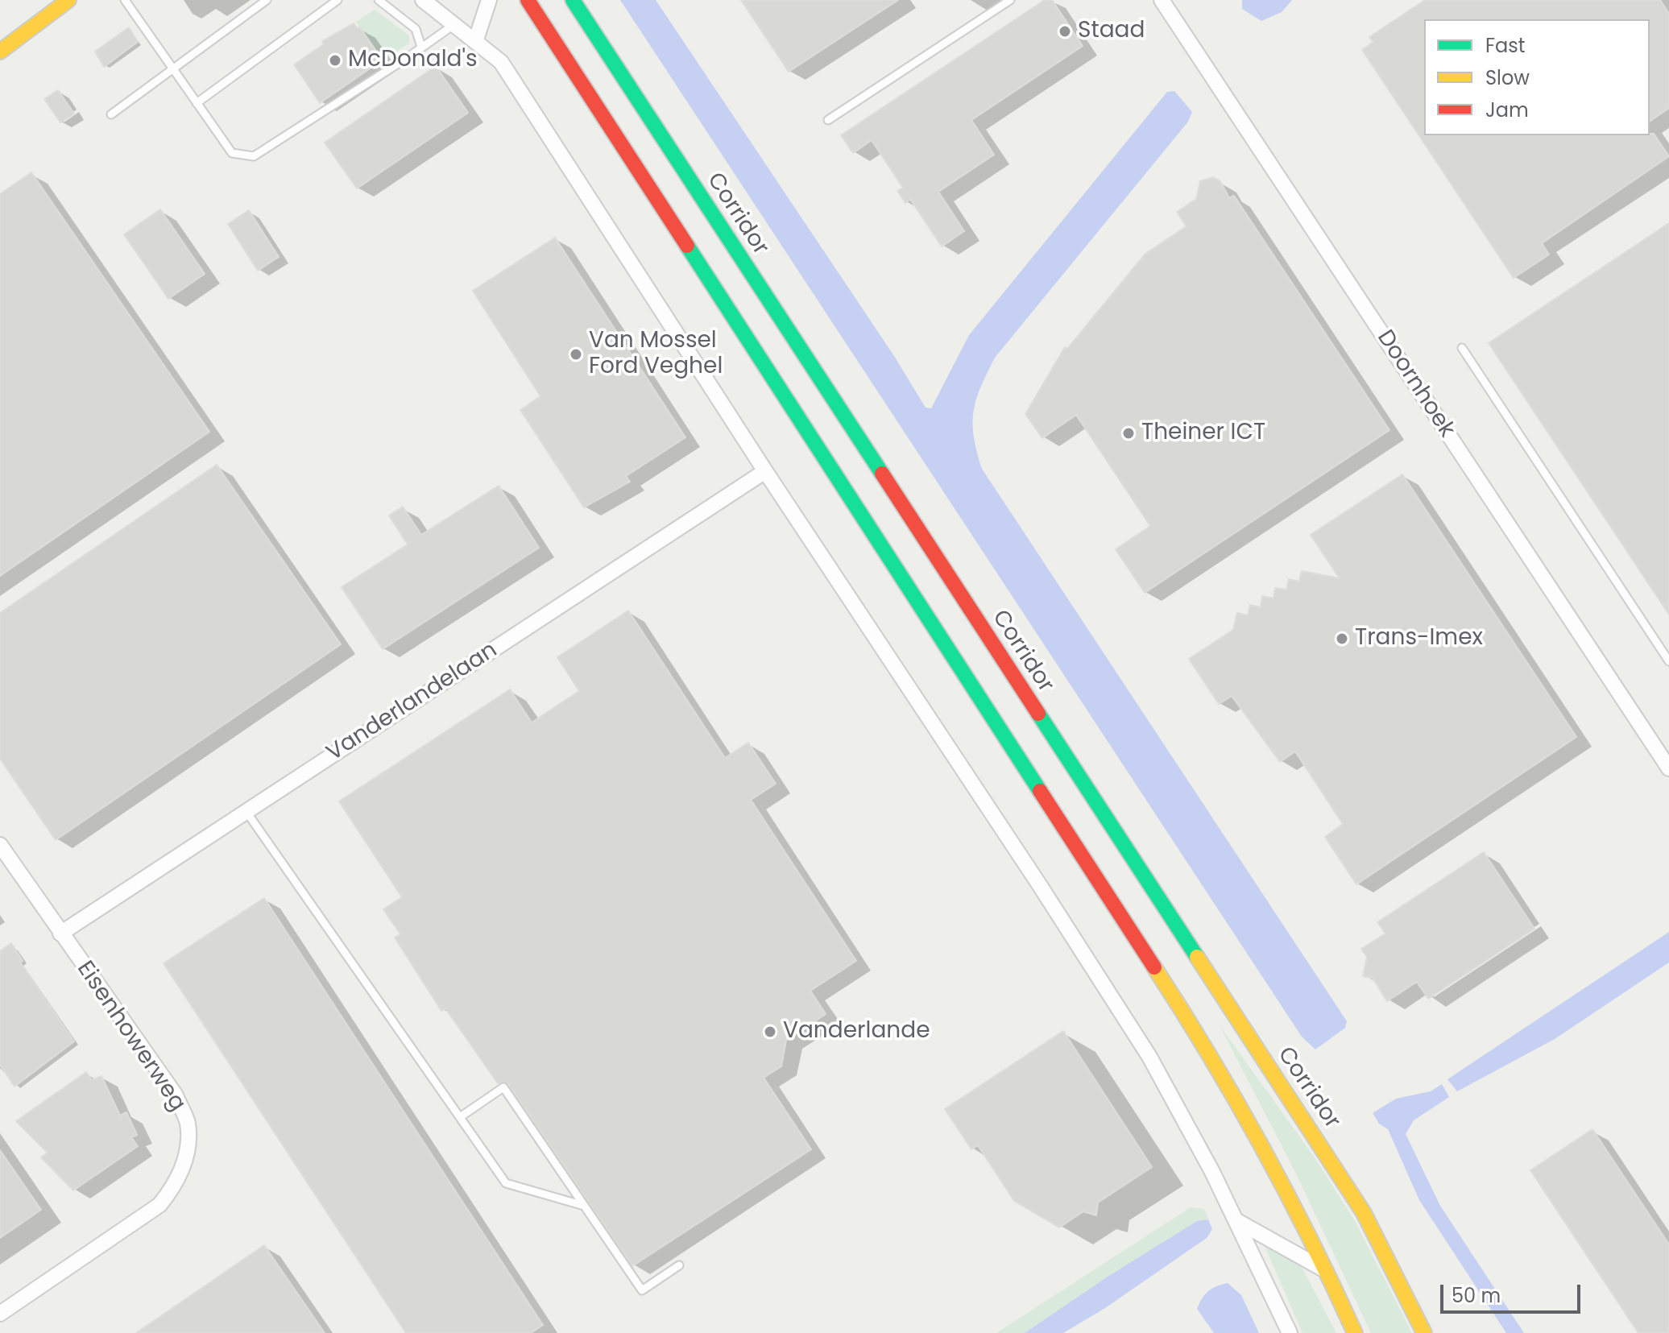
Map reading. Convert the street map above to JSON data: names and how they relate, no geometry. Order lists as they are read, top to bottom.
{
  "streets": {
    "main road": ["Corridor"],
    "street": ["Doornhoek", "Vanderlandelaan", "Eisenhowerweg"]
  },
  "crossings": [
    ["Vanderlandelaan", "Eisenhowerweg"]
  ],
  "places": [
    "Staad",
    "McDonald's",
    "Van Mossel Ford Veghel",
    "Theiner ICT",
    "Trans-Imex",
    "Vanderlande"
  ],
  "legend": ["Fast", "Slow", "Jam"],
  "scale_bar": "50 m"
}
